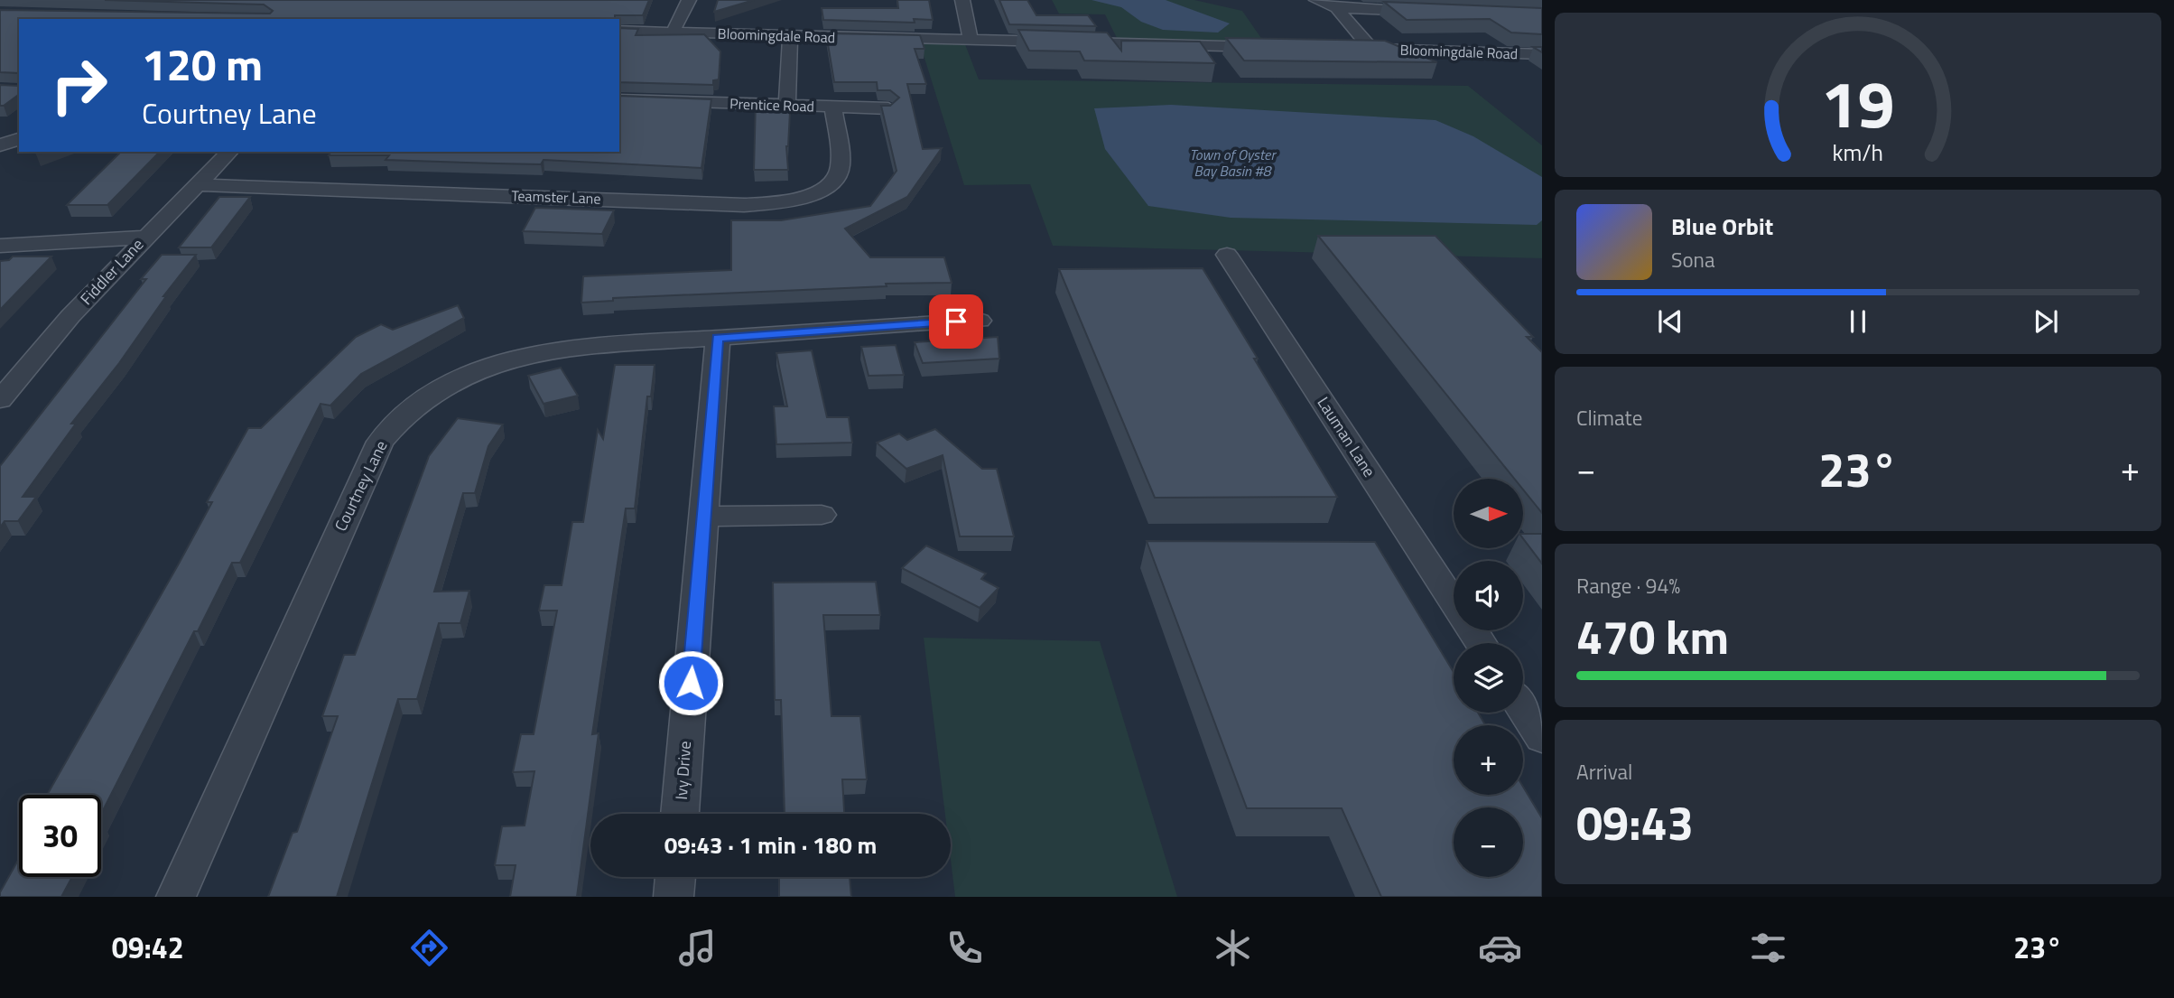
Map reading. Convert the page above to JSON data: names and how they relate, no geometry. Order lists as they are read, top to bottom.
{
  "streets": {
    "street": [
      "Bloomingdale Road",
      "Prentice Road",
      "Teamster Lane",
      "Fiddler Lane",
      "Lauman Lane",
      "Courtney Lane",
      "Ivy Drive"
    ]
  },
  "crossings": [
    ["Prentice Road", "Teamster Lane"],
    ["Teamster Lane", "Fiddler Lane"],
    ["Courtney Lane", "Ivy Drive"]
  ],
  "water": ["Town of Oyster Bay Basin #8"],
  "north": "right",
  "page": {
    "turn": ["120 m", "Courtney Lane"],
    "song": ["Blue Orbit", "Sona"],
    "tile": [
      "Climate",
      ["Range · 94%", "470 km"],
      ["Arrival", "09:43"]
    ],
    "heat": ["−", "23°", "+"],
    "map_buttons": ["+", "−"],
    "limit": "30",
    "trip": "09:43 · 1 min · 180 m",
    "tabs": ["09:42", "23°"],
    "gauge": ["19", "km/h"]
  }
}
